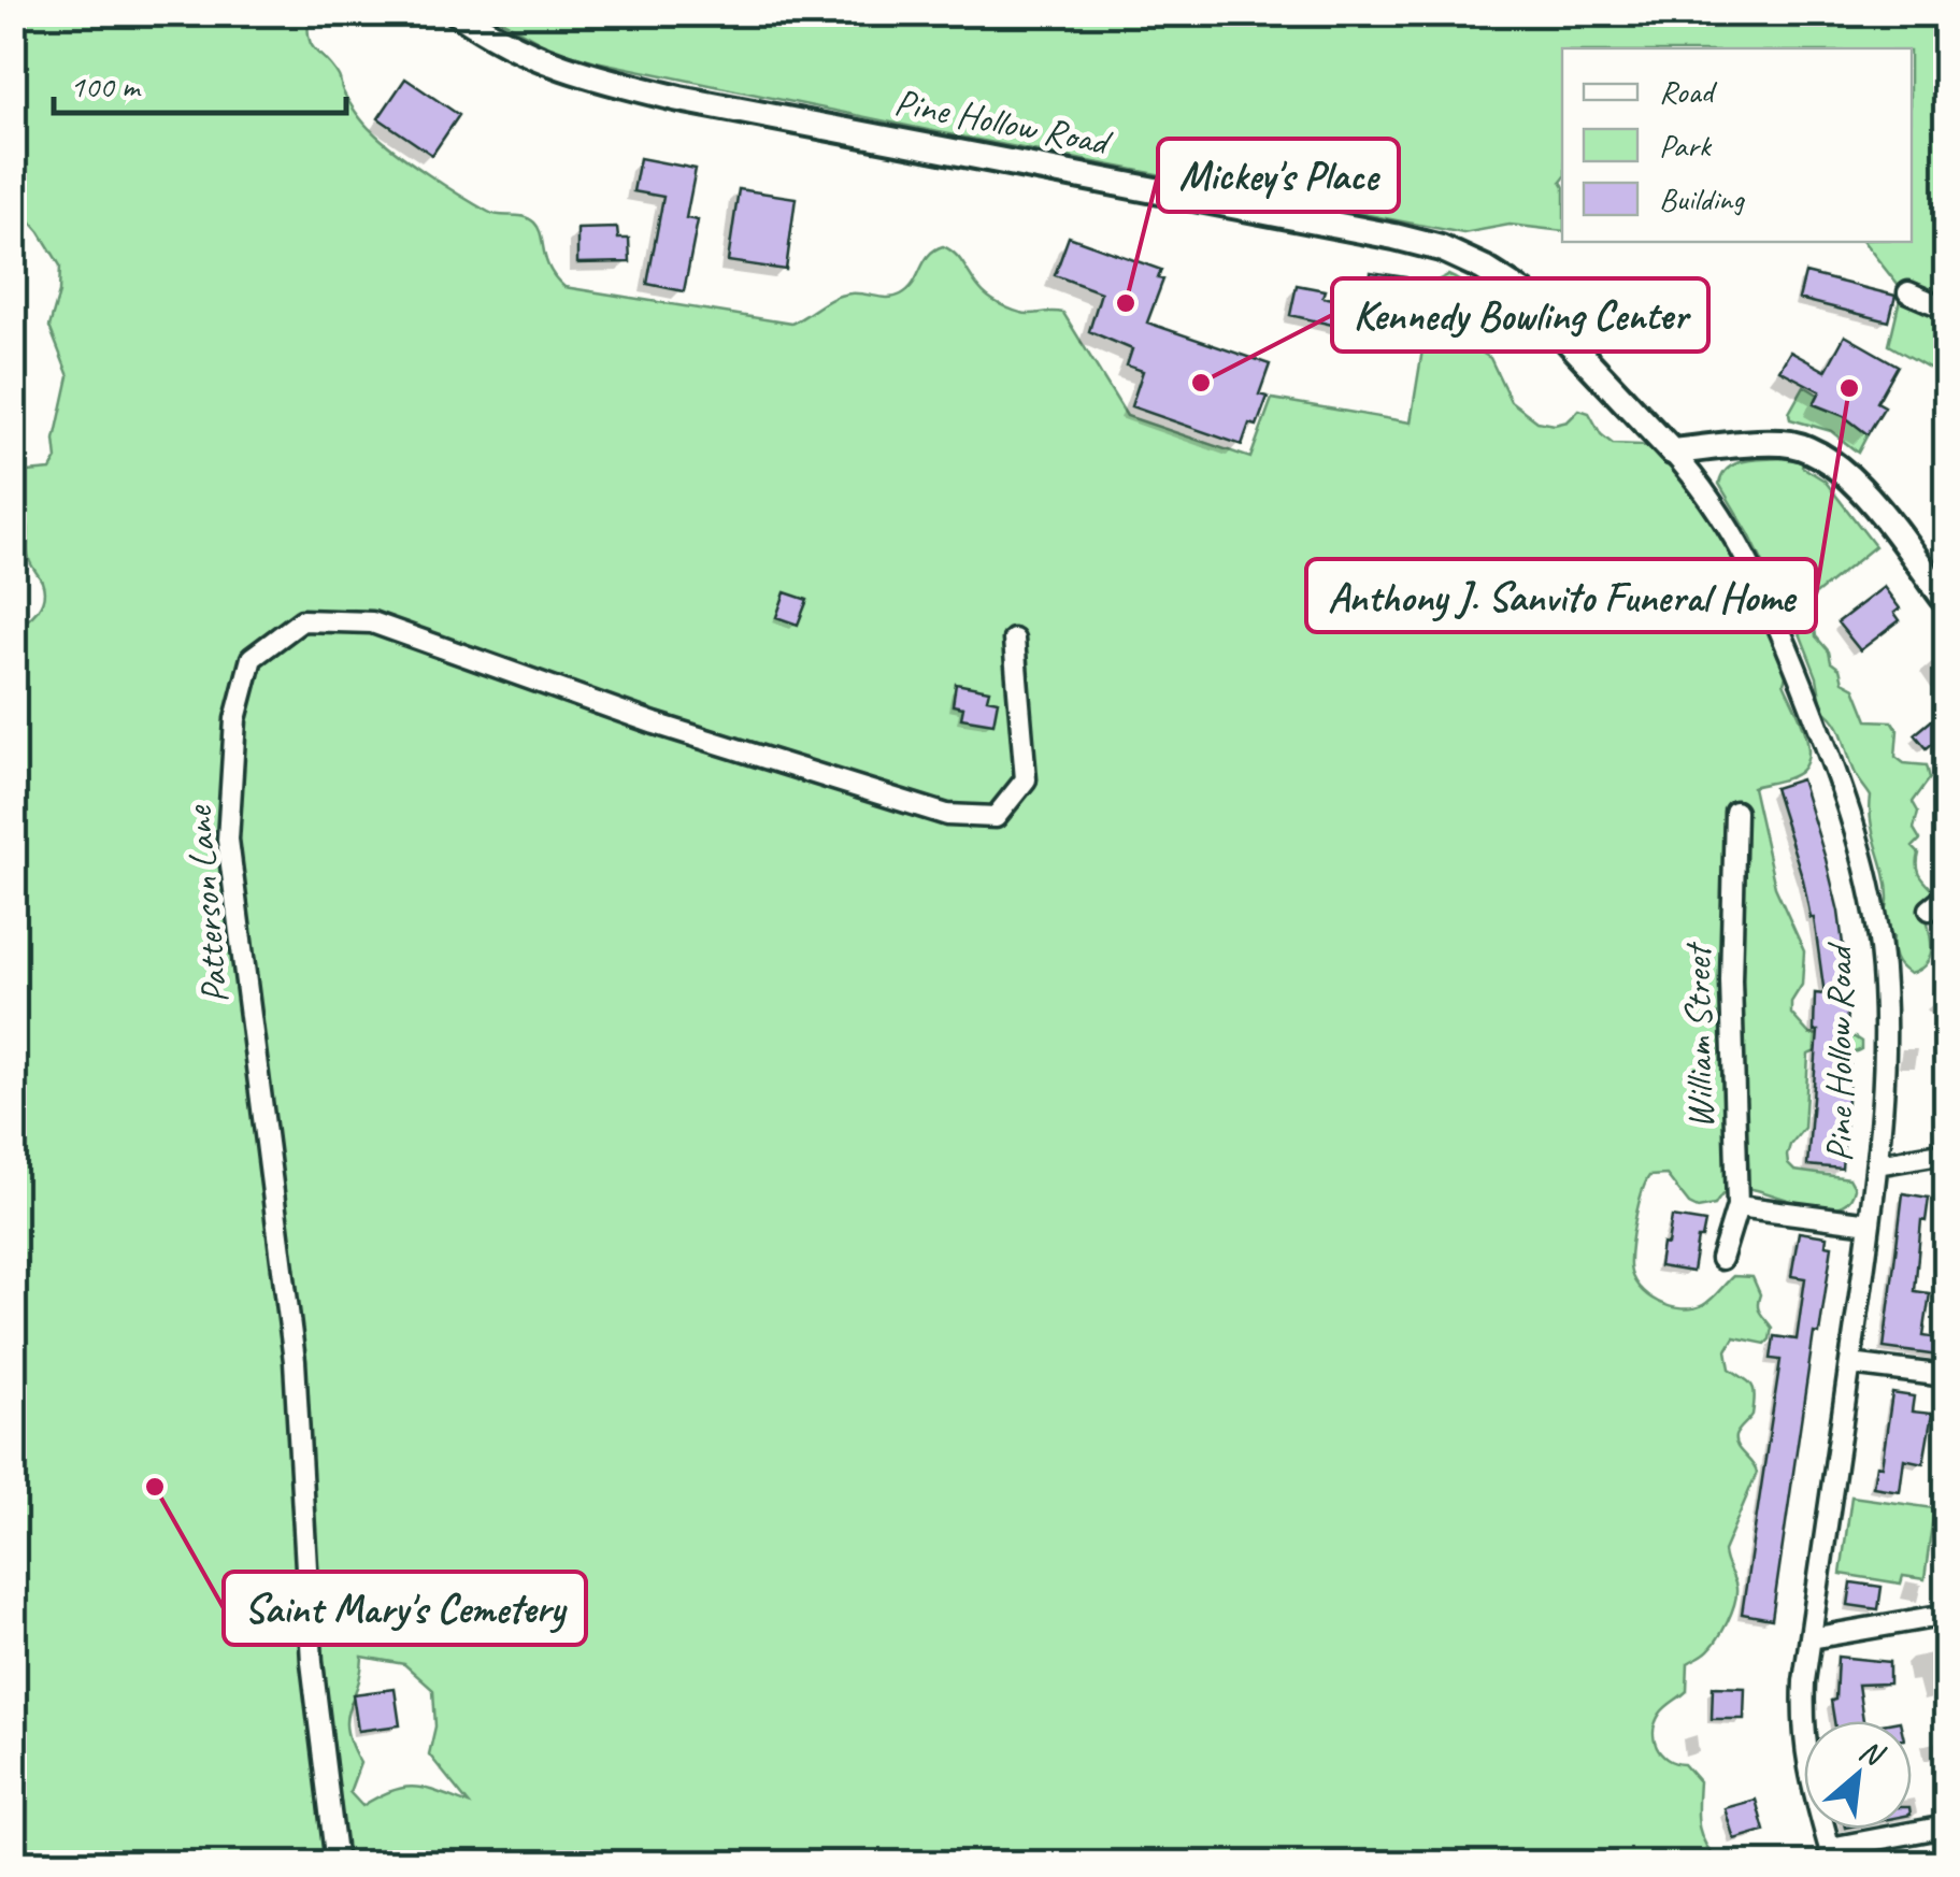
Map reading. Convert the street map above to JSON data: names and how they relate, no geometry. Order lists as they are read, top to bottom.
{
  "streets": {
    "street": ["Pine Hollow Road", "Patterson Lane", "William Street"]
  },
  "places": [
    "Mickey's Place",
    "Kennedy Bowling Center",
    "Anthony J. Sanvito Funeral Home",
    "Saint Mary's Cemetery"
  ],
  "legend": ["Road", "Park", "Building"],
  "scale_bar": "100 m",
  "north": "top right"
}
